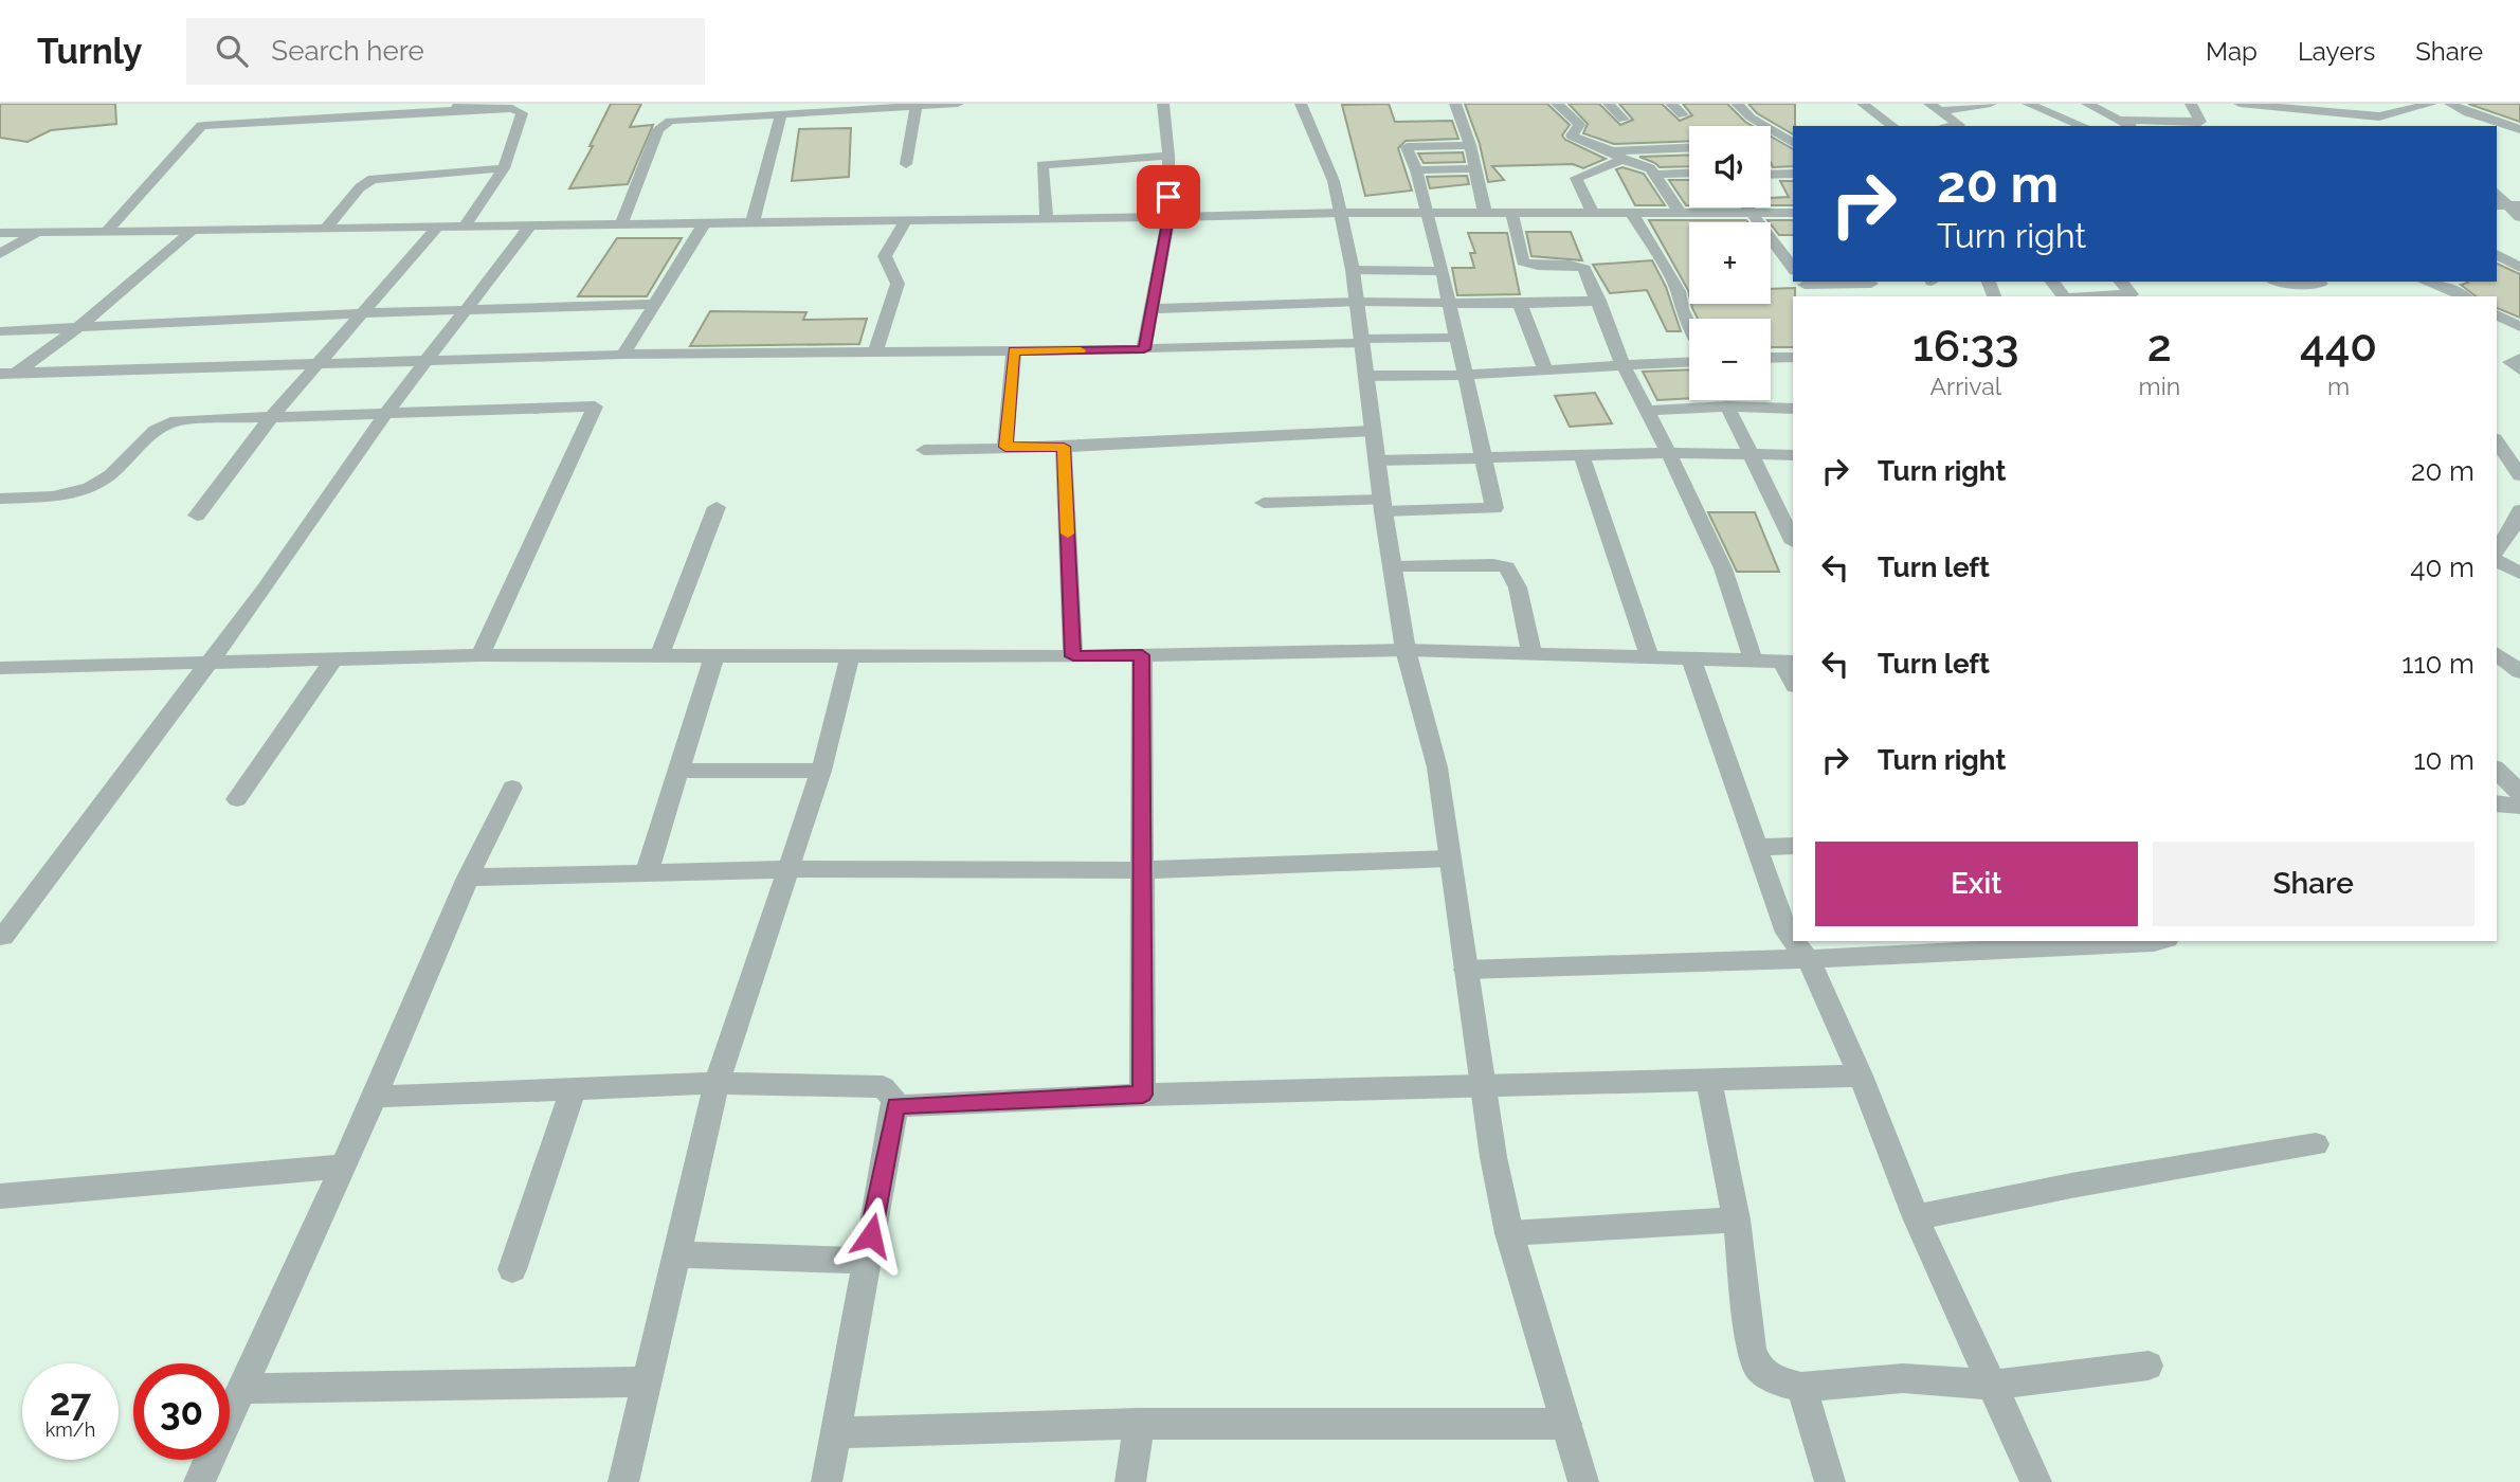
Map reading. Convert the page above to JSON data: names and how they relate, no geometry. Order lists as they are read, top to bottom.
{
  "page": {
    "header": "Turnly",
    "search": "Search here",
    "nav": ["Map", "Layers", "Share"],
    "map_buttons": ["+", "−"],
    "turn": ["20 m", "Turn right"],
    "eta": [
      "16:33",
      "Arrival",
      "2",
      "min",
      "440",
      "m"
    ],
    "list": [
      {
        "name": "Turn right",
        "value": "20 m"
      },
      {
        "name": "Turn left",
        "value": "40 m"
      },
      {
        "name": "Turn left",
        "value": "110 m"
      },
      {
        "name": "Turn right",
        "value": "10 m"
      }
    ],
    "buttons": ["Exit", "Share"],
    "speed": "27 km/h",
    "limit": "30"
  }
}
